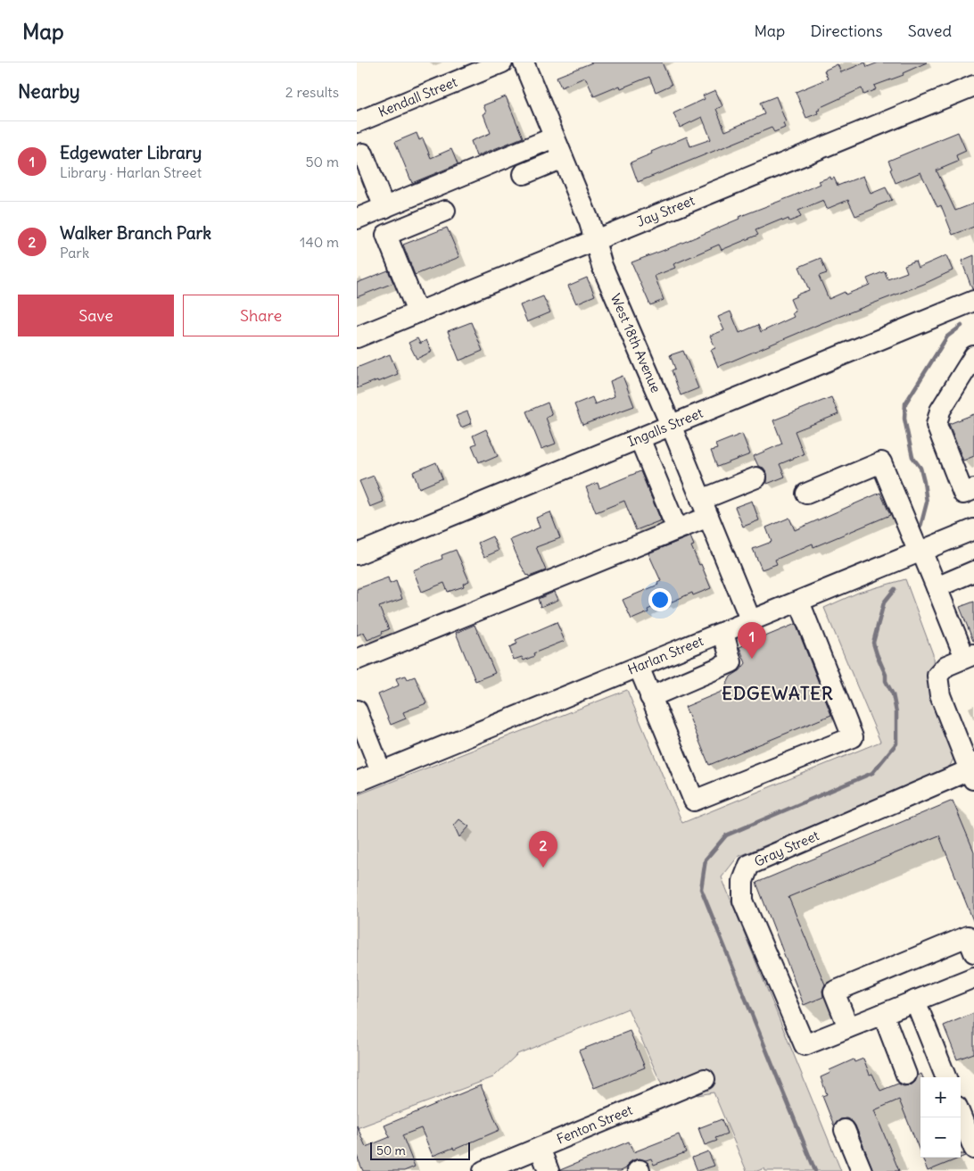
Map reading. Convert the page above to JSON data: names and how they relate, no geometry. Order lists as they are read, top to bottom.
{
  "streets": {
    "street": [
      "Kendall Street",
      "Jay Street",
      "West 18th Avenue",
      "Ingalls Street",
      "Harlan Street",
      "Gray Street",
      "Fenton Street"
    ]
  },
  "crossings": [
    ["Jay Street", "West 18th Avenue"],
    ["West 18th Avenue", "Ingalls Street"],
    ["West 18th Avenue", "Harlan Street"]
  ],
  "districts": ["EDGEWATER"],
  "scale_bar": "50 m",
  "page": {
    "header": "Map",
    "nav": ["Map", "Directions", "Saved"],
    "heading": ["Nearby", "2 results"],
    "list": [
      {
        "mark": "1",
        "name": "Edgewater Library",
        "note": "Library · Harlan Street",
        "value": "50 m"
      },
      {
        "mark": "2",
        "name": "Walker Branch Park",
        "note": "Park",
        "value": "140 m"
      }
    ],
    "buttons": ["Save", "Share"],
    "pins": ["1", "2"],
    "map_buttons": ["+", "−"],
    "scale": "50 m"
  }
}
